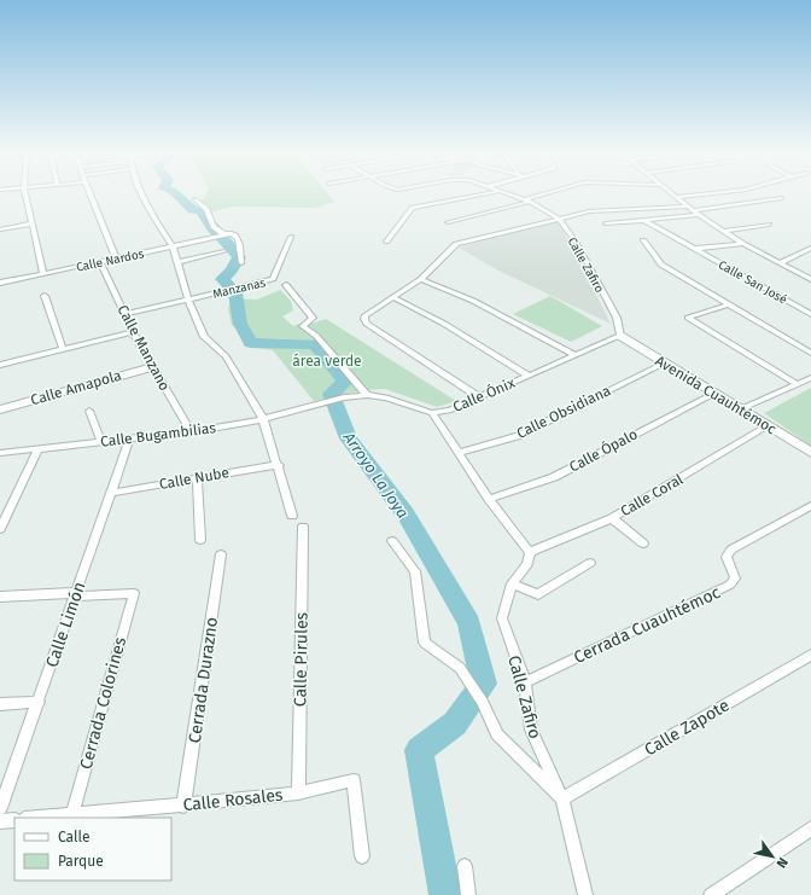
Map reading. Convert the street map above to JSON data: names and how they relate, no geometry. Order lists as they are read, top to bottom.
{
  "streets": {
    "main road": ["Avenida Cuauhtémoc"],
    "street": [
      "Calle Nardos",
      "Calle Zafiro",
      "Calle San José",
      "Manzanas",
      "Calle Manzano",
      "Calle Amapola",
      "Calle Ónix",
      "Calle Obsidiana",
      "Calle Bugambilias",
      "Calle Ópalo",
      "Calle Nube",
      "Calle Coral",
      "Calle Limón",
      "Cerrada Cuauhtémoc",
      "Calle Pirules",
      "Cerrada Durazno",
      "Cerrada Colorines",
      "Calle Zapote",
      "Calle Rosales"
    ]
  },
  "crossings": [
    ["Calle Nardos", "Calle Manzano"],
    ["Calle Zafiro", "Calle Ónix"],
    ["Calle Zafiro", "Avenida Cuauhtémoc"],
    ["Calle Zafiro", "Calle Coral"],
    ["Calle Zafiro", "Cerrada Cuauhtémoc"],
    ["Calle Zafiro", "Calle Zapote"],
    ["Calle Manzano", "Calle Amapola"],
    ["Calle Manzano", "Calle Bugambilias"],
    ["Calle Ónix", "Avenida Cuauhtémoc"],
    ["Avenida Cuauhtémoc", "Calle Obsidiana"],
    ["Avenida Cuauhtémoc", "Calle Ópalo"],
    ["Avenida Cuauhtémoc", "Calle Coral"],
    ["Calle Bugambilias", "Calle Limón"],
    ["Calle Nube", "Calle Limón"],
    ["Calle Limón", "Cerrada Colorines"],
    ["Calle Pirules", "Calle Rosales"],
    ["Cerrada Durazno", "Calle Rosales"],
    ["Cerrada Colorines", "Calle Rosales"]
  ],
  "water": ["Arroyo La Joya"],
  "parks": ["área verde"],
  "legend": ["Calle", "Parque"],
  "north": "bottom right"
}
